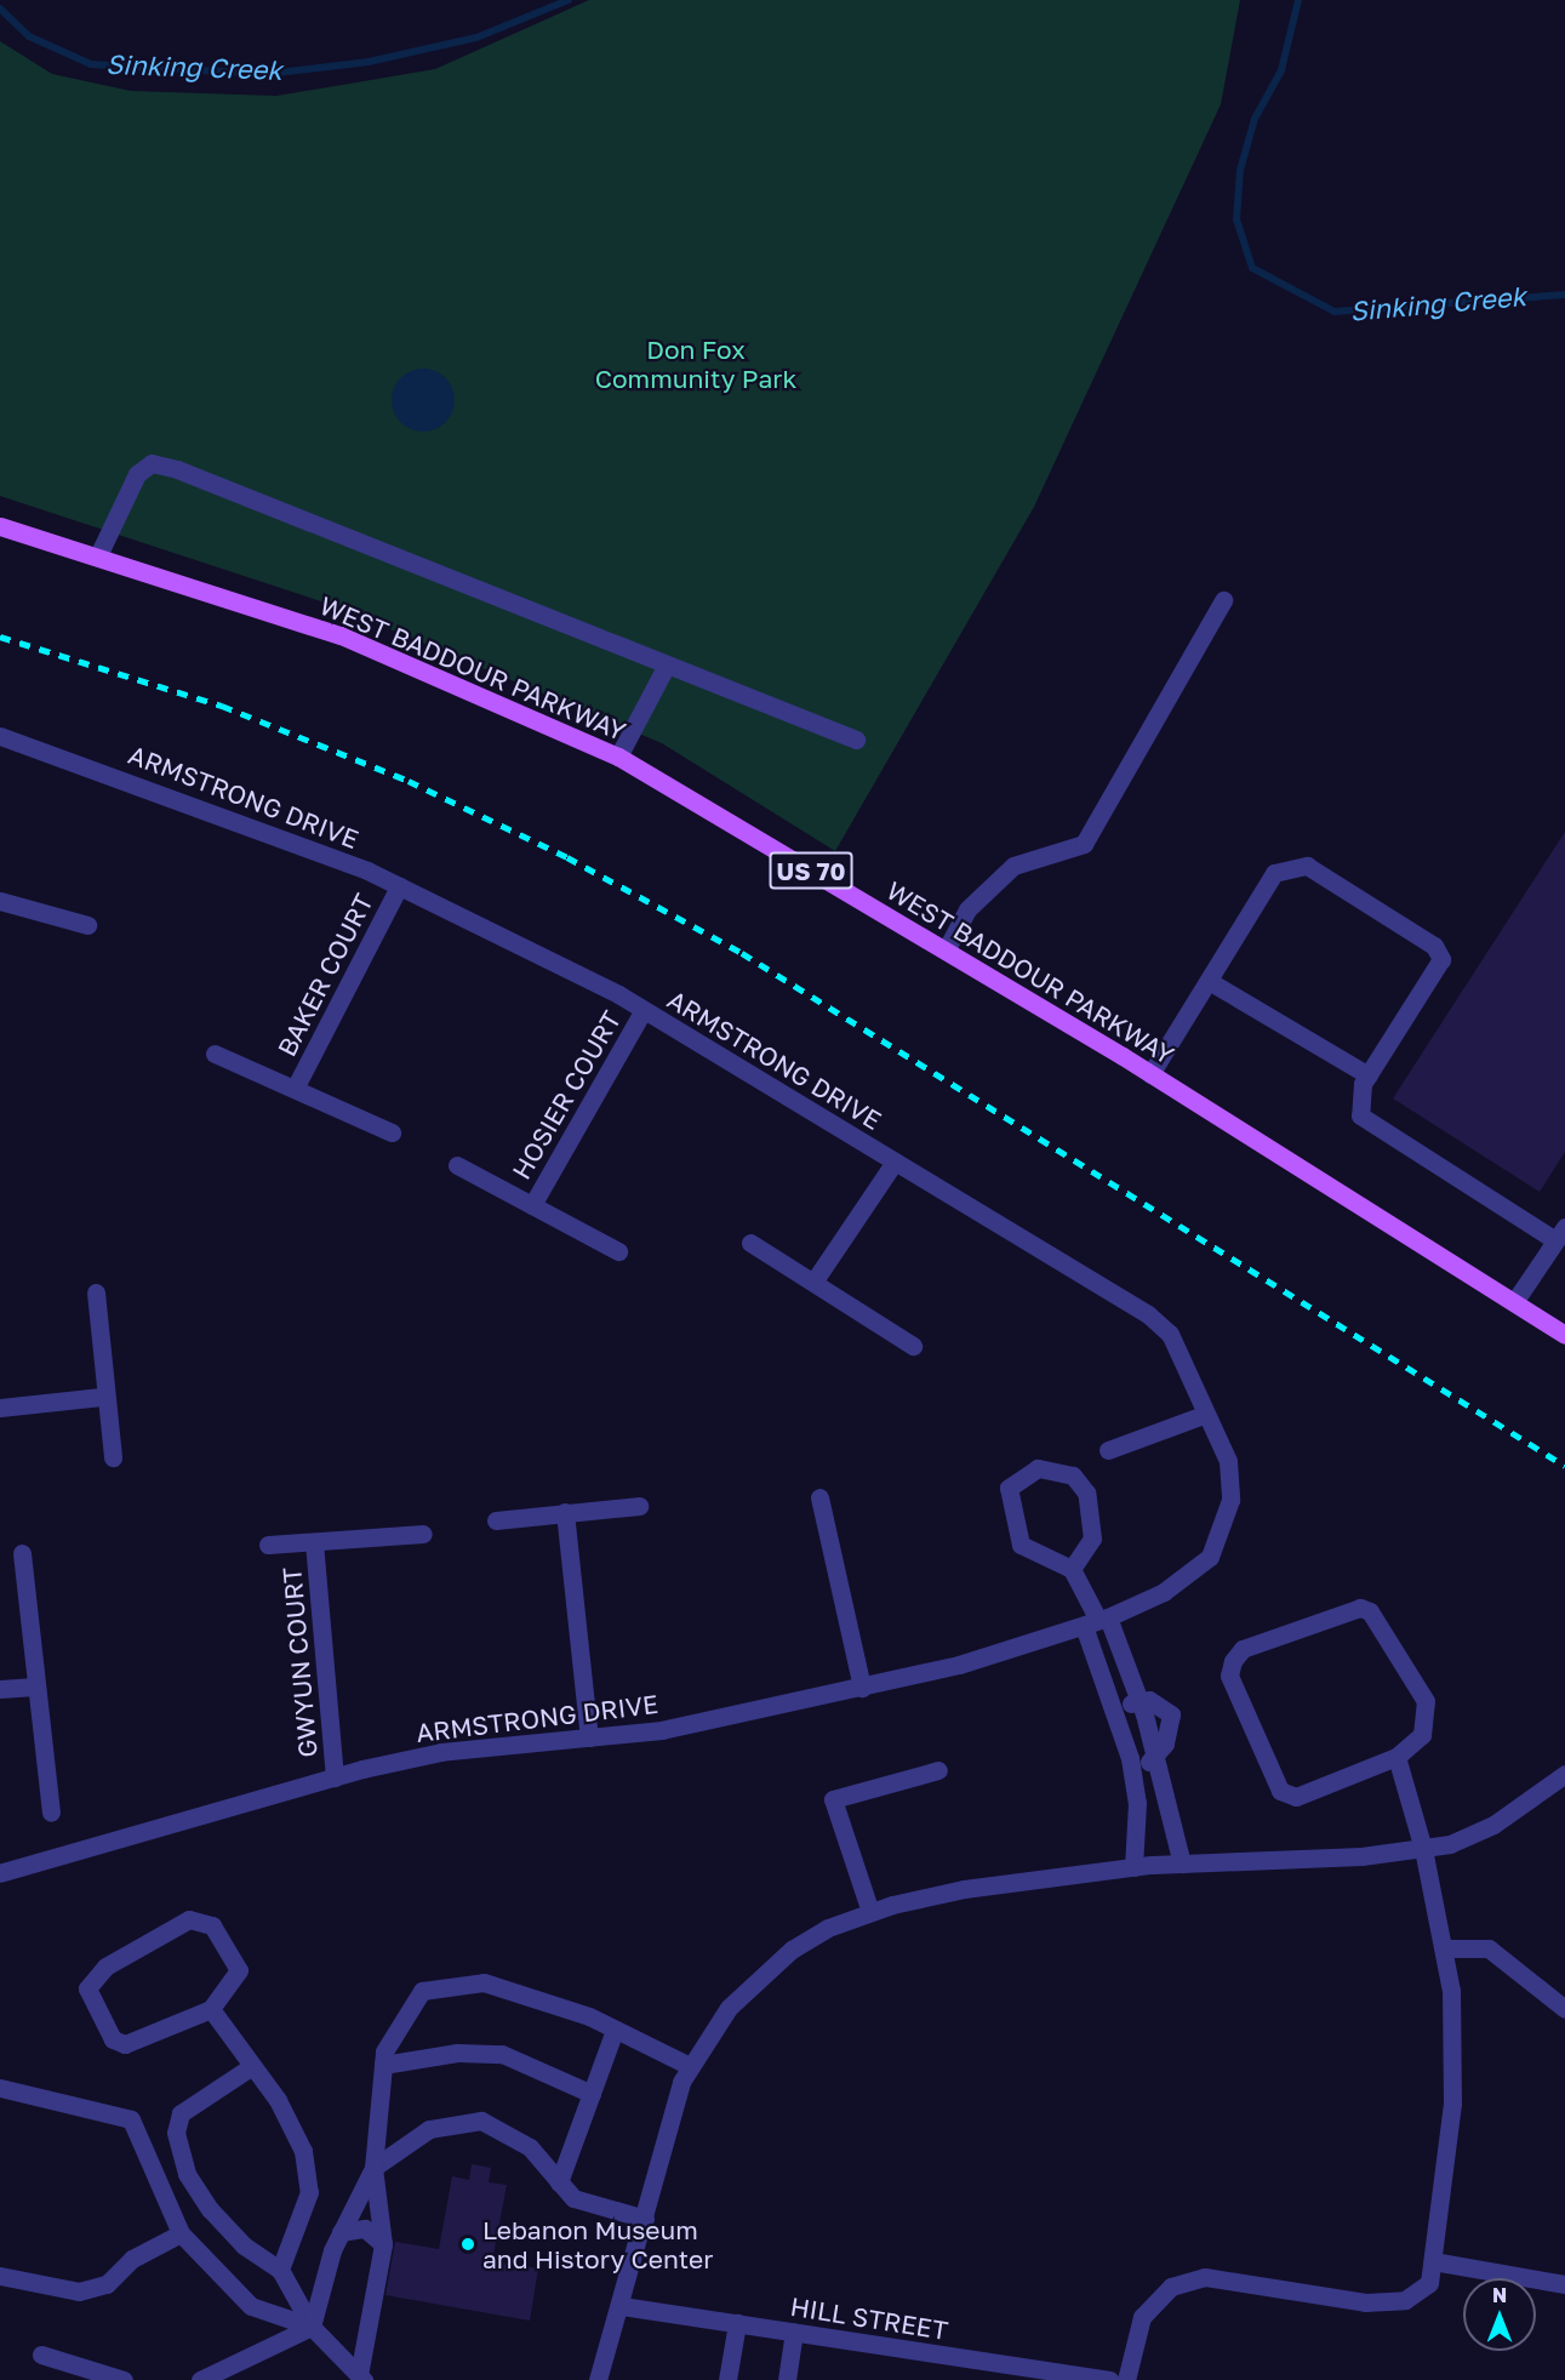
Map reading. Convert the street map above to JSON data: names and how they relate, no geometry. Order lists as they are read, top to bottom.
{
  "streets": {
    "main road": ["WEST BADDOUR PARKWAY", "US 70"],
    "street": [
      "ARMSTRONG DRIVE",
      "BAKER COURT",
      "HOSIER COURT",
      "GWYUN COURT",
      "HILL STREET"
    ]
  },
  "crossings": [
    ["ARMSTRONG DRIVE", "BAKER COURT"],
    ["ARMSTRONG DRIVE", "HOSIER COURT"],
    ["ARMSTRONG DRIVE", "GWYUN COURT"]
  ],
  "water": ["Sinking Creek"],
  "parks": ["Don Fox Community Park"],
  "places": ["Lebanon Museum and History Center"],
  "north": "top"
}
